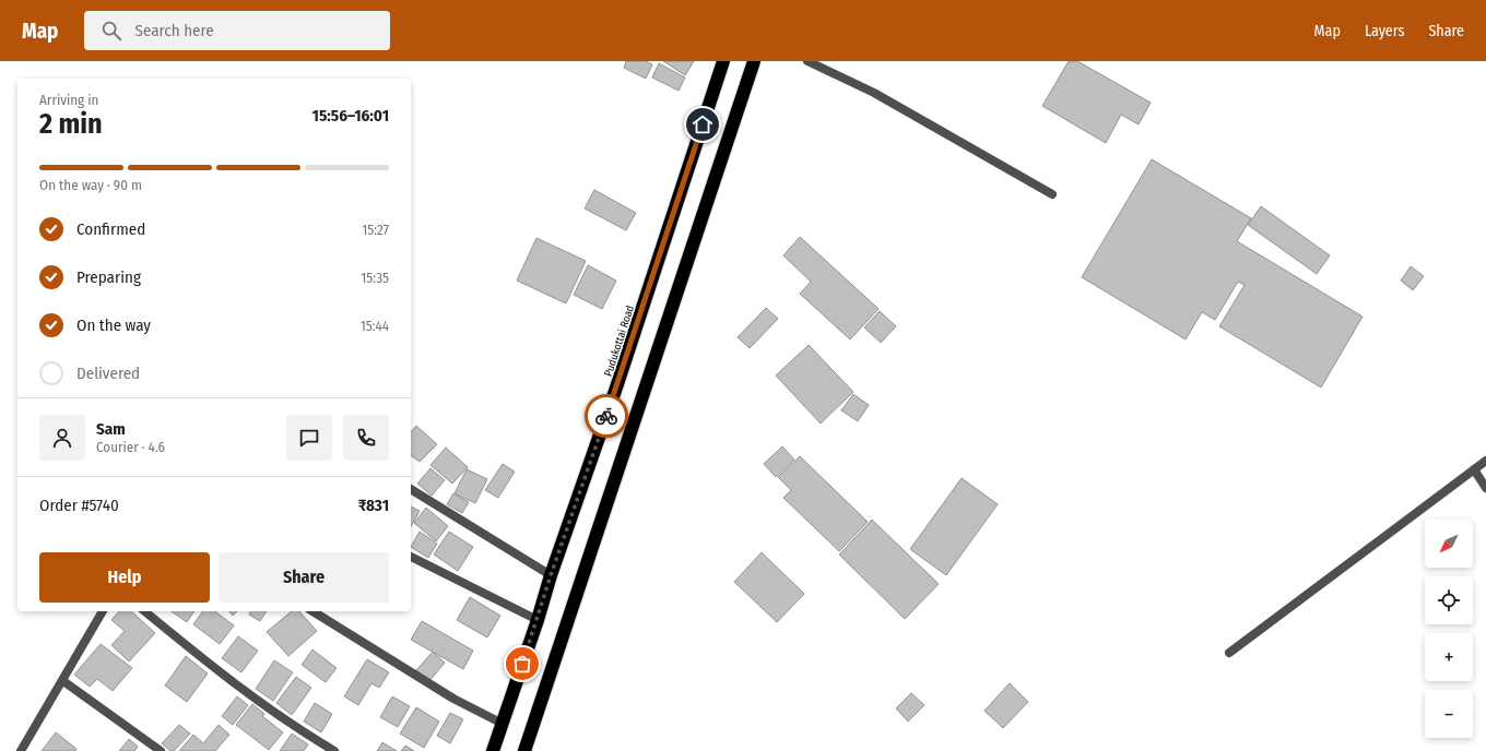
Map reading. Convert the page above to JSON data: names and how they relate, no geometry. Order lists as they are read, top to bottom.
{
  "streets": {
    "highway": ["Pudukottai Road"]
  },
  "north": "bottom left",
  "page": {
    "header": "Map",
    "search": "Search here",
    "nav": ["Map", "Layers", "Share"],
    "heading": ["2 min", "Arriving in", "15:56–16:01"],
    "panel": [
      "Sam",
      "Courier · 4.6",
      "Order #5740",
      "₹831"
    ],
    "bar": "On the way · 90 m",
    "list": [
      ["Confirmed", "15:27"],
      ["Preparing", "15:35"],
      ["On the way", "15:44"],
      "Delivered"
    ],
    "map_buttons": ["+", "−"],
    "buttons": ["Help", "Share"]
  }
}
